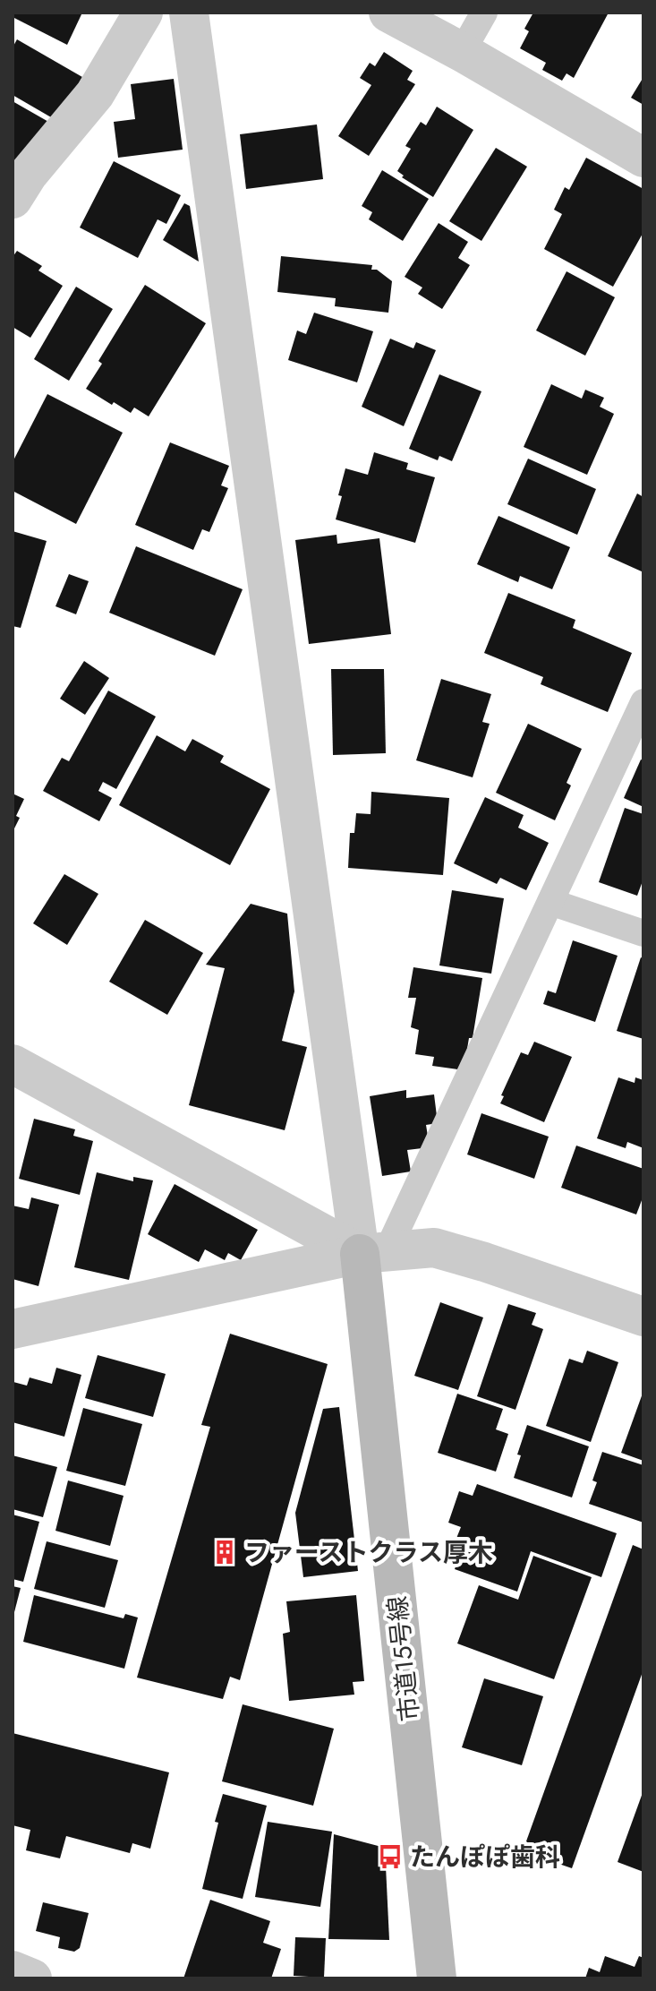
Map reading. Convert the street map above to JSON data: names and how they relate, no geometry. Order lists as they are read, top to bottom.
{
  "streets": {
    "street": ["市道15号線"]
  },
  "places": {
    "building": ["ファーストクラス厚木"],
    "bus stop": ["たんぽぽ歯科"]
  }
}
